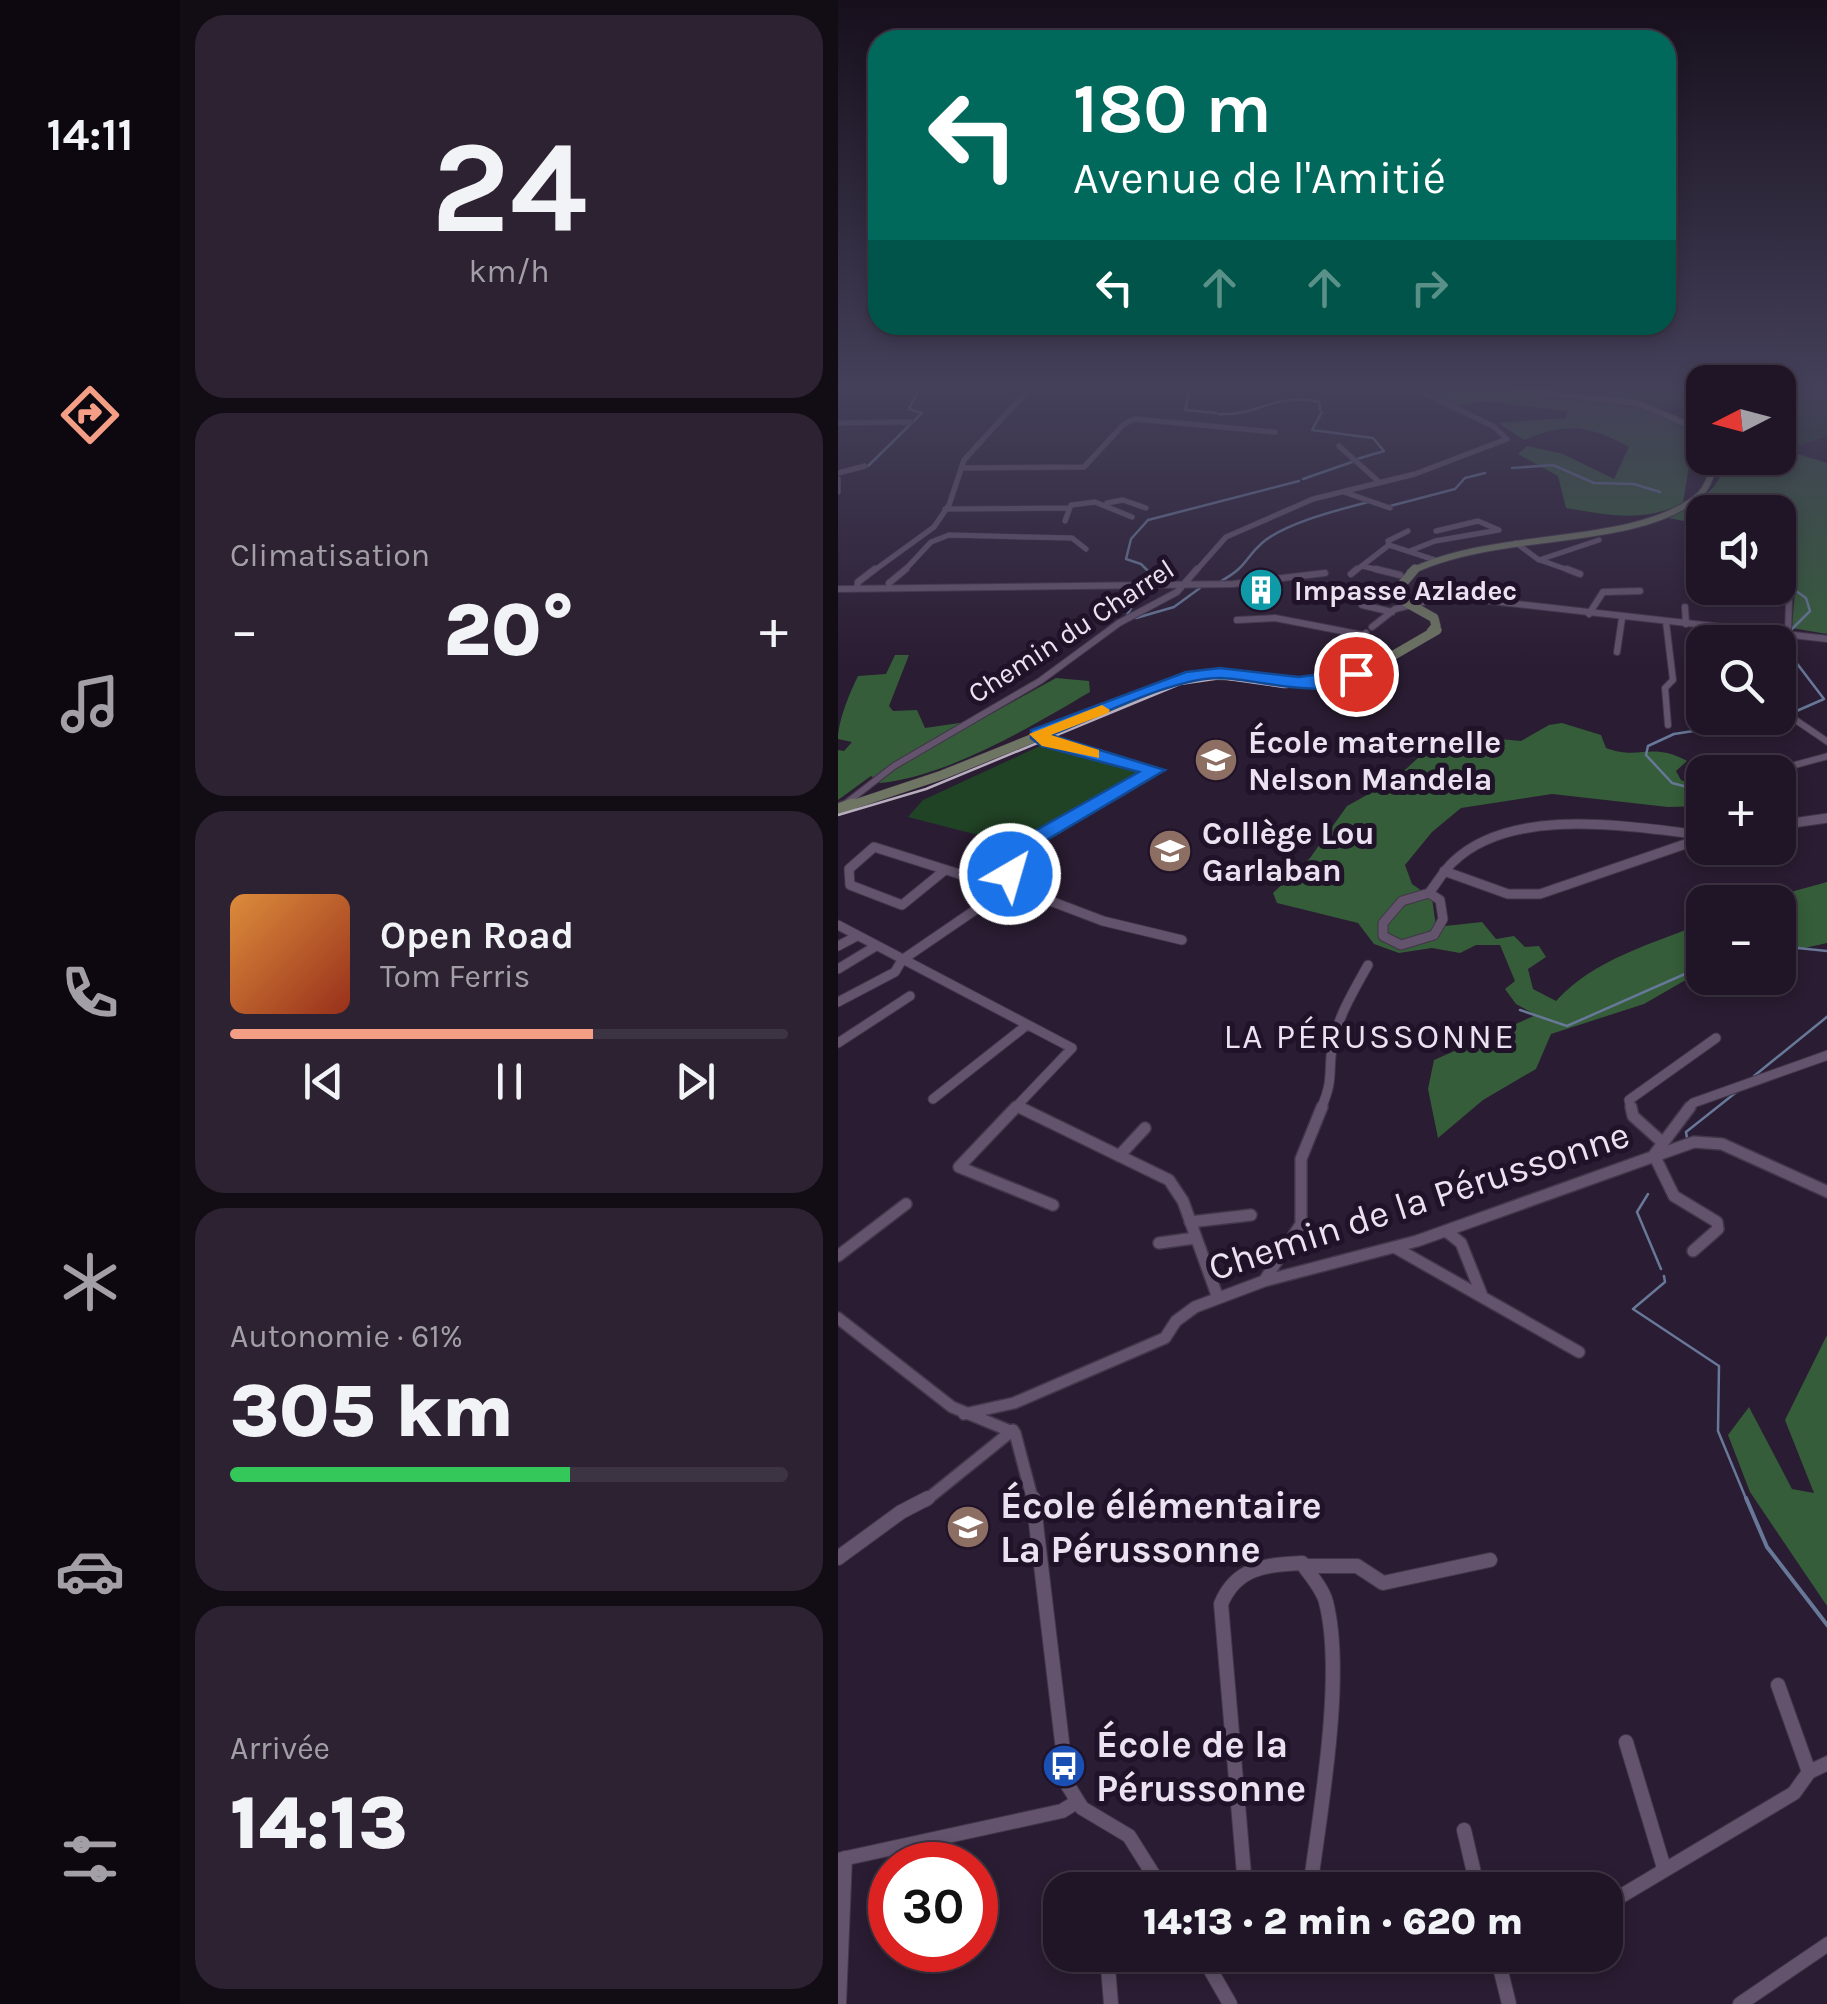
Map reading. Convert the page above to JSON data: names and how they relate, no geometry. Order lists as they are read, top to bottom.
{
  "streets": {
    "street": ["Chemin du Charrel", "Chemin de la Pérussonne"]
  },
  "districts": ["LA PÉRUSSONNE"],
  "places": {
    "building": ["Impasse Azladec"],
    "school or university": ["École maternelle Nelson Mandela", "Collège Lou Garlaban", "École élémentaire La Pérussonne"],
    "bus stop": ["École de la Pérussonne"]
  },
  "north": "left",
  "page": {
    "tabs": "14:11",
    "tile": [
      ["24", "km/h"],
      "Climatisation",
      ["Autonomie · 61%", "305 km"],
      ["Arrivée", "14:13"]
    ],
    "turn": ["180 m", "Avenue de l'Amitié"],
    "map_buttons": ["+", "−"],
    "heat": ["−", "20°", "+"],
    "song": ["Open Road", "Tom Ferris"],
    "limit": "30",
    "trip": "14:13 · 2 min · 620 m"
  }
}
